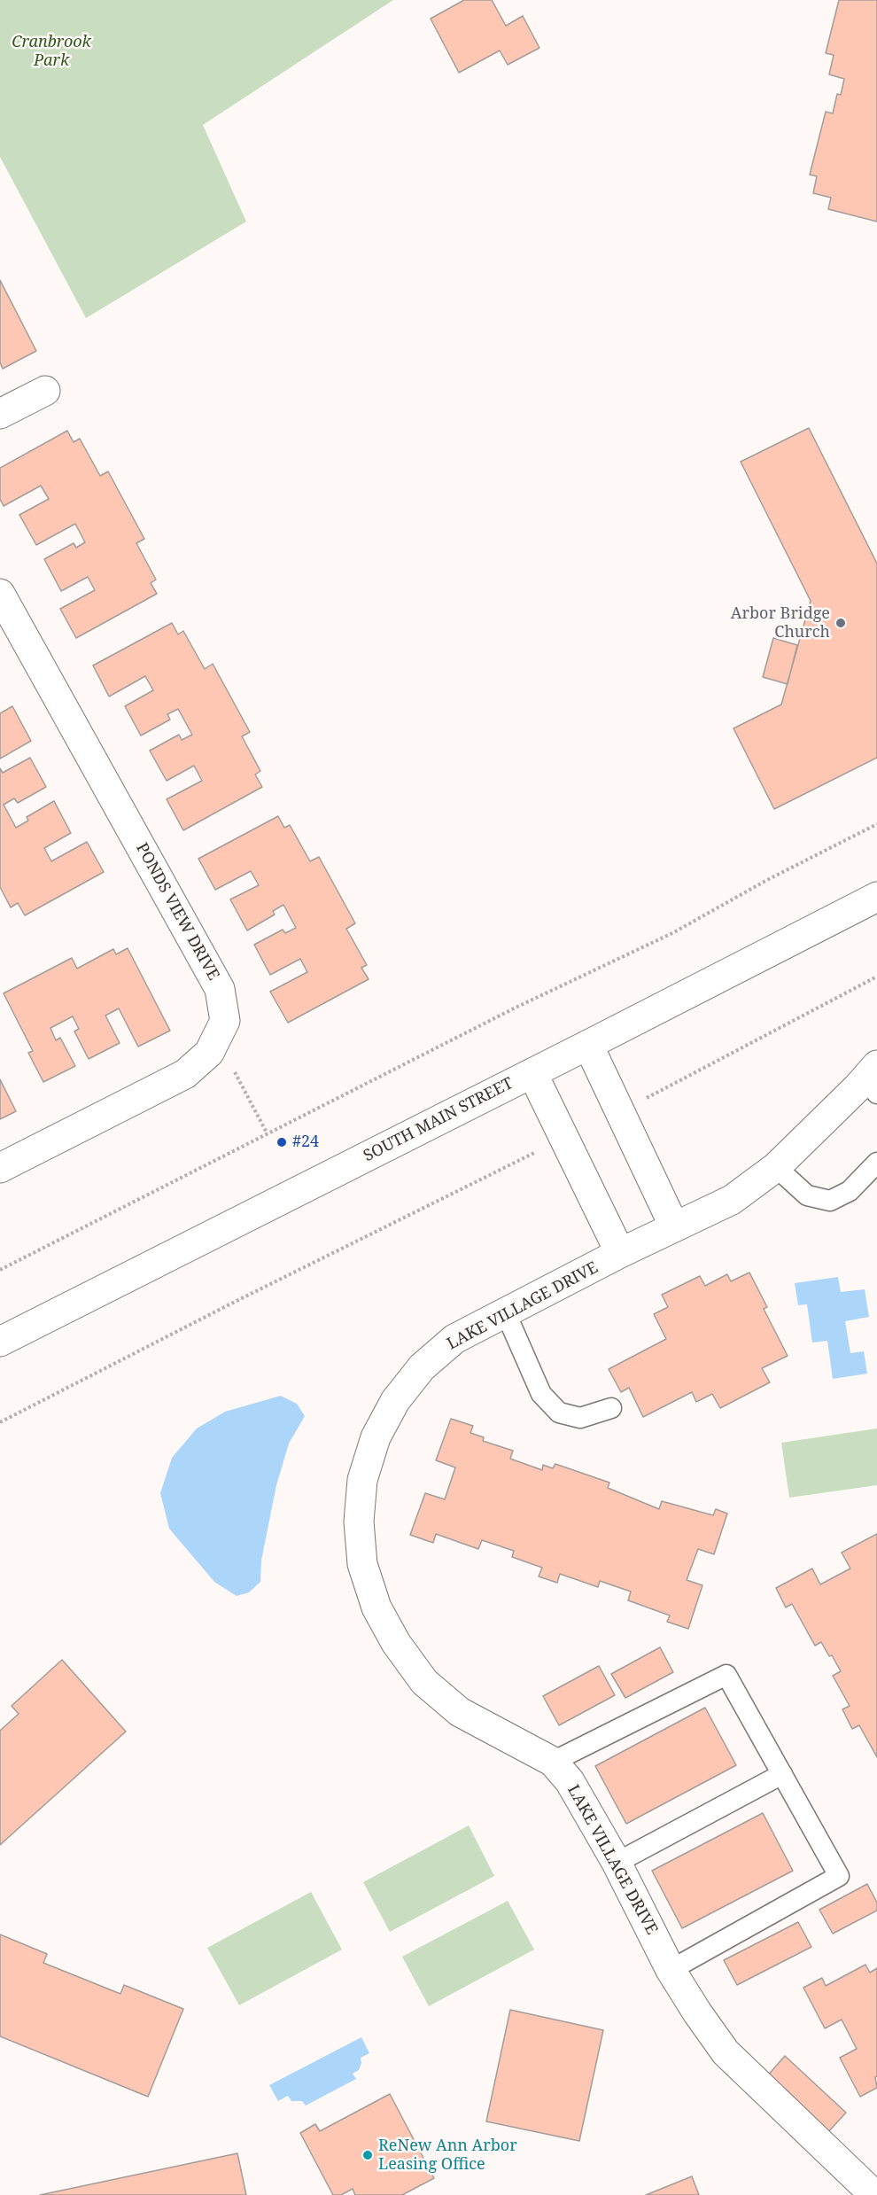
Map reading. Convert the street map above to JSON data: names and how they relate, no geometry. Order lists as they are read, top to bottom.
{
  "streets": {
    "street": ["PONDS VIEW DRIVE", "SOUTH MAIN STREET", "LAKE VILLAGE DRIVE"]
  },
  "parks": ["Cranbrook Park"],
  "places": ["Arbor Bridge Church", "#24", "ReNew Ann Arbor Leasing Office"]
}
